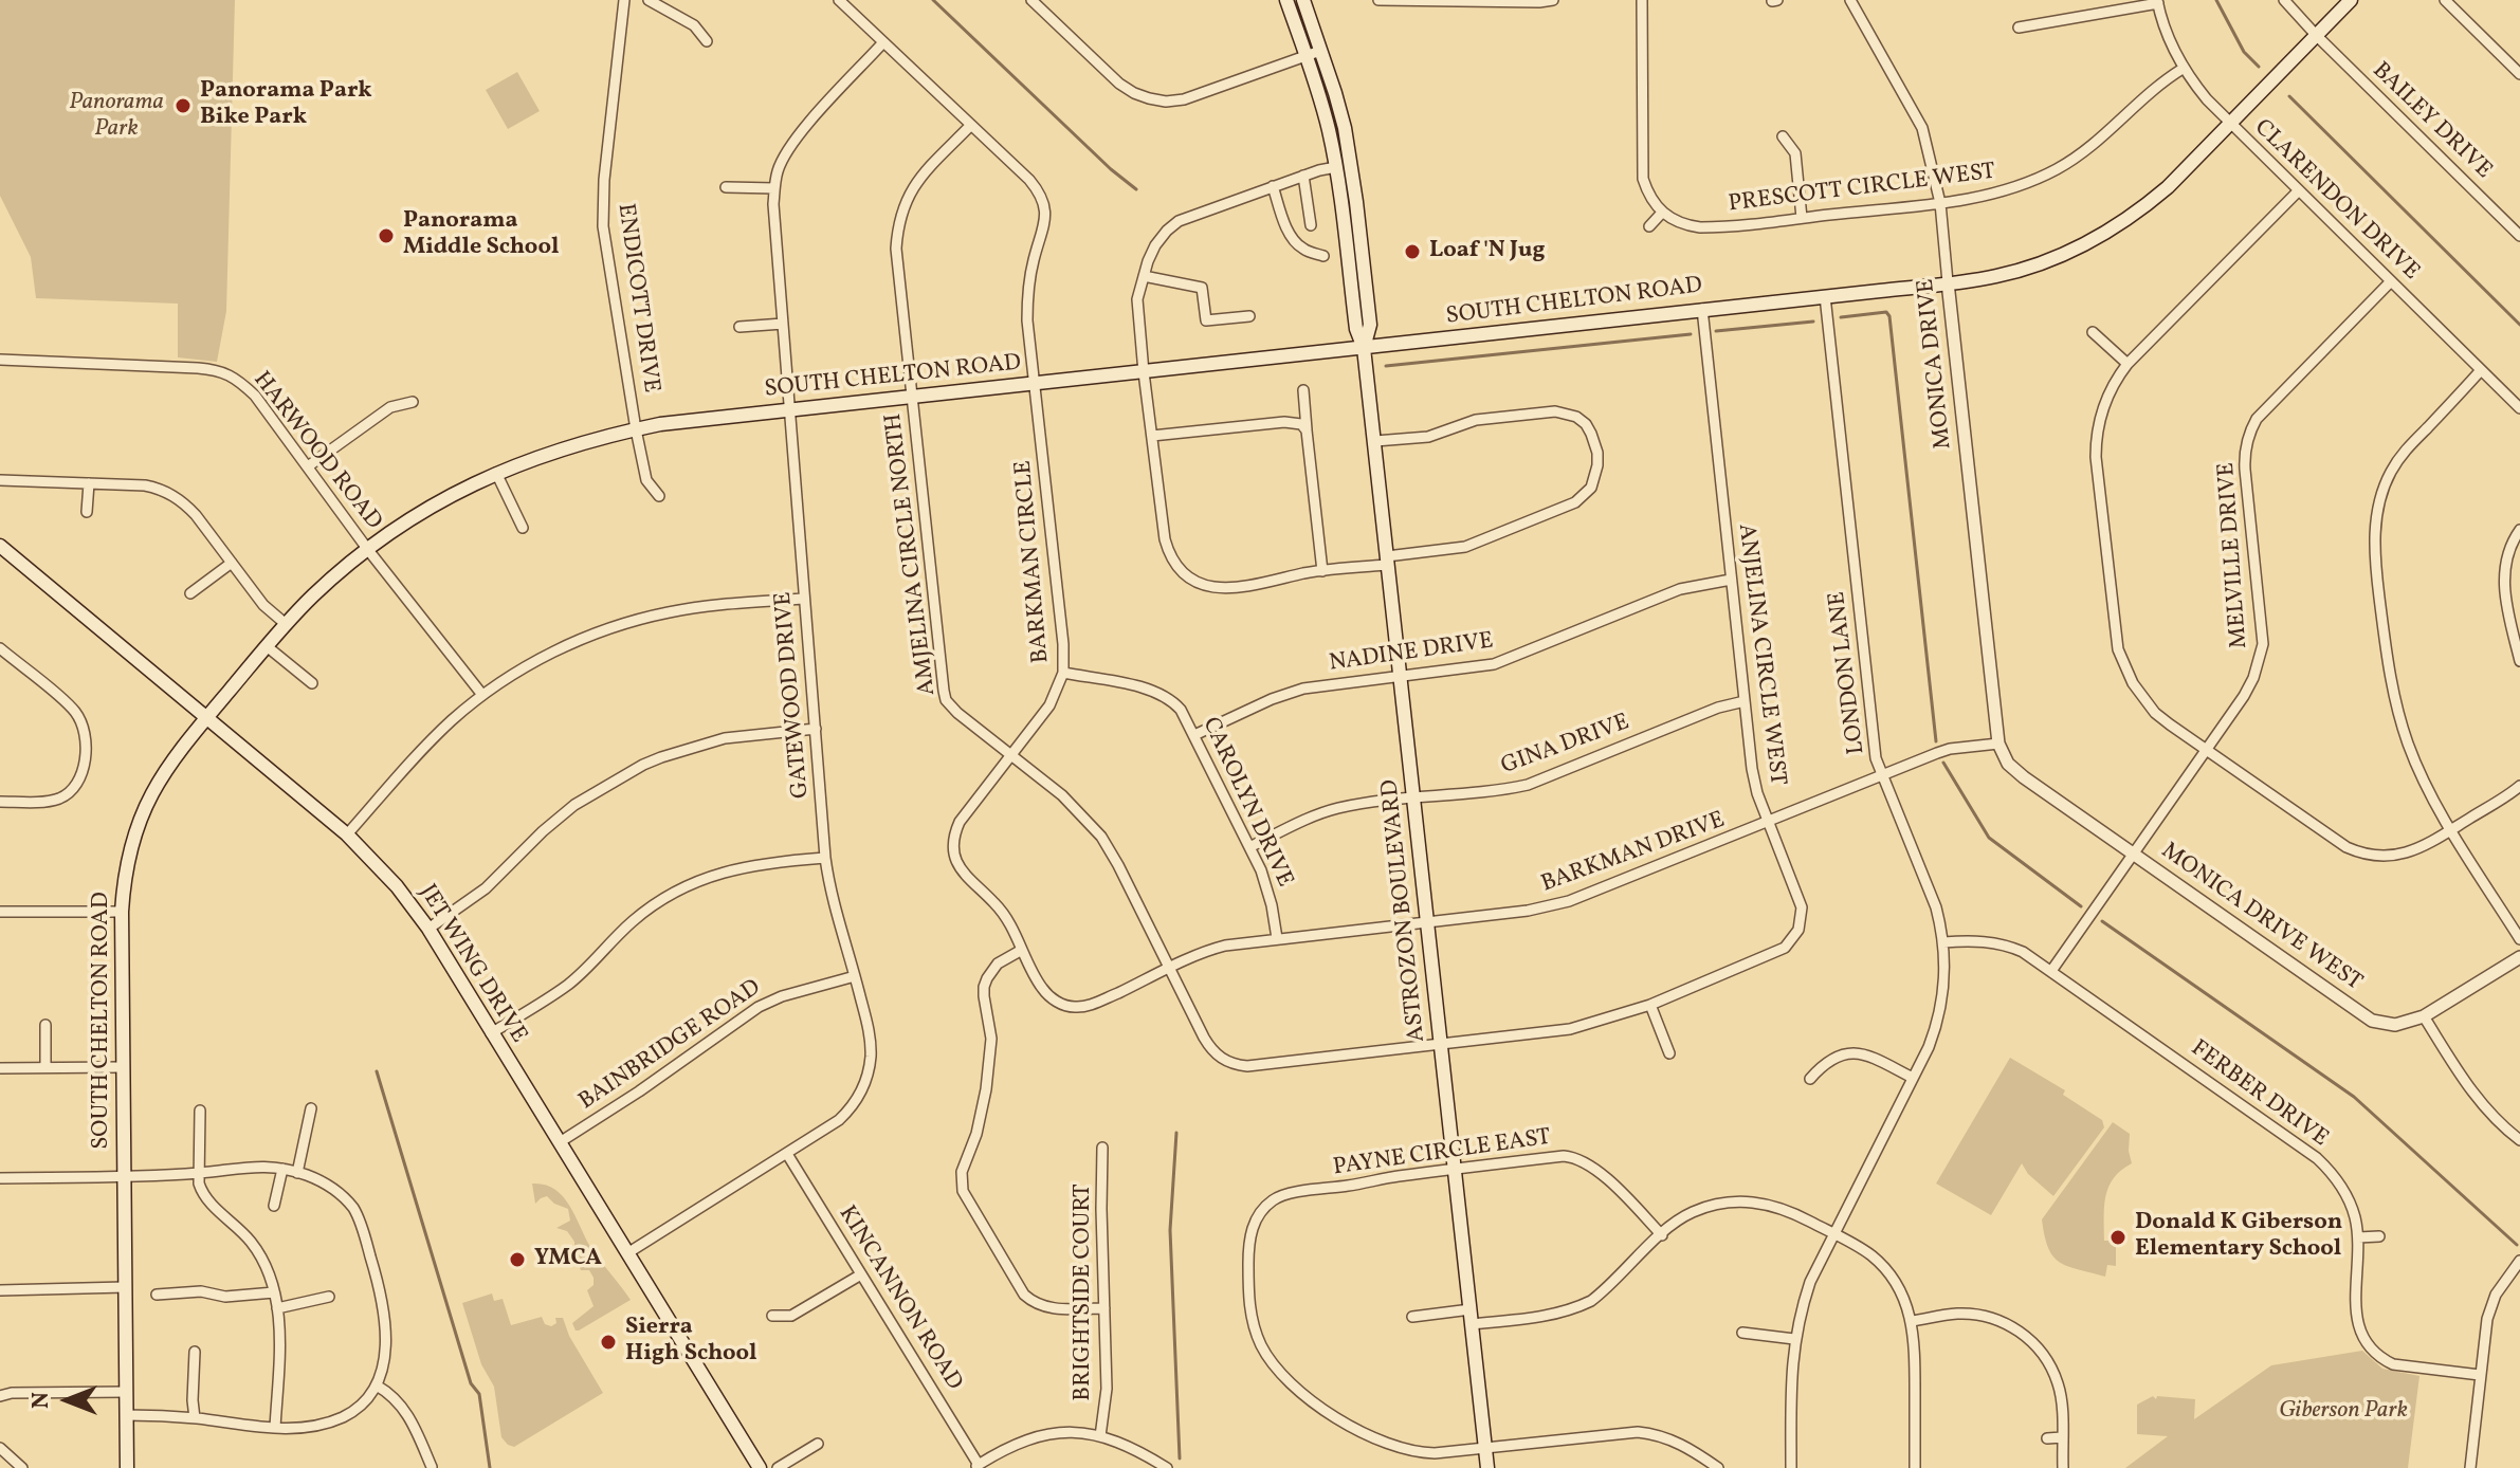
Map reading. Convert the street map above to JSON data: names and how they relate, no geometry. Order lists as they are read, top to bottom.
{
  "streets": {
    "main road": ["SOUTH CHELTON ROAD", "ASTROZON BOULEVARD", "JET WING DRIVE"],
    "street": [
      "BAILEY DRIVE",
      "PRESCOTT CIRCLE WEST",
      "CLARENDON DRIVE",
      "ENDICOTT DRIVE",
      "MONICA DRIVE",
      "HARWOOD ROAD",
      "AMJELINA CIRCLE NORTH",
      "MELVILLE DRIVE",
      "BARKMAN CIRCLE",
      "NADINE DRIVE",
      "ANJELINA CIRCLE WEST",
      "LONDON LANE",
      "GATEWOOD DRIVE",
      "GINA DRIVE",
      "CAROLYN DRIVE",
      "BARKMAN DRIVE",
      "MONICA DRIVE WEST",
      "BAINBRIDGE ROAD",
      "FERBER DRIVE",
      "PAYNE CIRCLE EAST",
      "BRIGHTSIDE COURT",
      "KINCANNON ROAD"
    ]
  },
  "crossings": [
    ["BAILEY DRIVE", "SOUTH CHELTON ROAD"],
    ["PRESCOTT CIRCLE WEST", "CLARENDON DRIVE"],
    ["PRESCOTT CIRCLE WEST", "MONICA DRIVE"],
    ["CLARENDON DRIVE", "SOUTH CHELTON ROAD"],
    ["CLARENDON DRIVE", "MELVILLE DRIVE"],
    ["ENDICOTT DRIVE", "SOUTH CHELTON ROAD"],
    ["SOUTH CHELTON ROAD", "MONICA DRIVE"],
    ["SOUTH CHELTON ROAD", "HARWOOD ROAD"],
    ["SOUTH CHELTON ROAD", "AMJELINA CIRCLE NORTH"],
    ["SOUTH CHELTON ROAD", "BARKMAN CIRCLE"],
    ["SOUTH CHELTON ROAD", "ANJELINA CIRCLE WEST"],
    ["SOUTH CHELTON ROAD", "LONDON LANE"],
    ["SOUTH CHELTON ROAD", "GATEWOOD DRIVE"],
    ["SOUTH CHELTON ROAD", "ASTROZON BOULEVARD"],
    ["SOUTH CHELTON ROAD", "JET WING DRIVE"],
    ["MONICA DRIVE", "BARKMAN DRIVE"],
    ["MONICA DRIVE", "MONICA DRIVE WEST"],
    ["AMJELINA CIRCLE NORTH", "BARKMAN CIRCLE"],
    ["AMJELINA CIRCLE NORTH", "ANJELINA CIRCLE WEST"],
    ["AMJELINA CIRCLE NORTH", "BARKMAN DRIVE"],
    ["MELVILLE DRIVE", "MONICA DRIVE WEST"],
    ["MELVILLE DRIVE", "FERBER DRIVE"],
    ["BARKMAN CIRCLE", "ANJELINA CIRCLE WEST"],
    ["BARKMAN CIRCLE", "GATEWOOD DRIVE"],
    ["BARKMAN CIRCLE", "CAROLYN DRIVE"],
    ["BARKMAN CIRCLE", "BARKMAN DRIVE"],
    ["NADINE DRIVE", "ANJELINA CIRCLE WEST"],
    ["NADINE DRIVE", "CAROLYN DRIVE"],
    ["NADINE DRIVE", "ASTROZON BOULEVARD"],
    ["ANJELINA CIRCLE WEST", "GINA DRIVE"],
    ["ANJELINA CIRCLE WEST", "BARKMAN DRIVE"],
    ["ANJELINA CIRCLE WEST", "ASTROZON BOULEVARD"],
    ["LONDON LANE", "BARKMAN DRIVE"],
    ["LONDON LANE", "FERBER DRIVE"],
    ["GATEWOOD DRIVE", "JET WING DRIVE"],
    ["GATEWOOD DRIVE", "BAINBRIDGE ROAD"],
    ["GATEWOOD DRIVE", "KINCANNON ROAD"],
    ["GINA DRIVE", "CAROLYN DRIVE"],
    ["GINA DRIVE", "ASTROZON BOULEVARD"],
    ["CAROLYN DRIVE", "BARKMAN DRIVE"],
    ["BARKMAN DRIVE", "ASTROZON BOULEVARD"],
    ["BARKMAN DRIVE", "MONICA DRIVE WEST"],
    ["ASTROZON BOULEVARD", "PAYNE CIRCLE EAST"],
    ["JET WING DRIVE", "BAINBRIDGE ROAD"]
  ],
  "parks": ["Panorama Park", "Giberson Park"],
  "places": [
    "Panorama Park Bike Park",
    "Panorama Middle School",
    "Loaf 'N Jug",
    "Donald K Giberson Elementary School",
    "YMCA",
    "Sierra High School"
  ],
  "north": "left"
}
